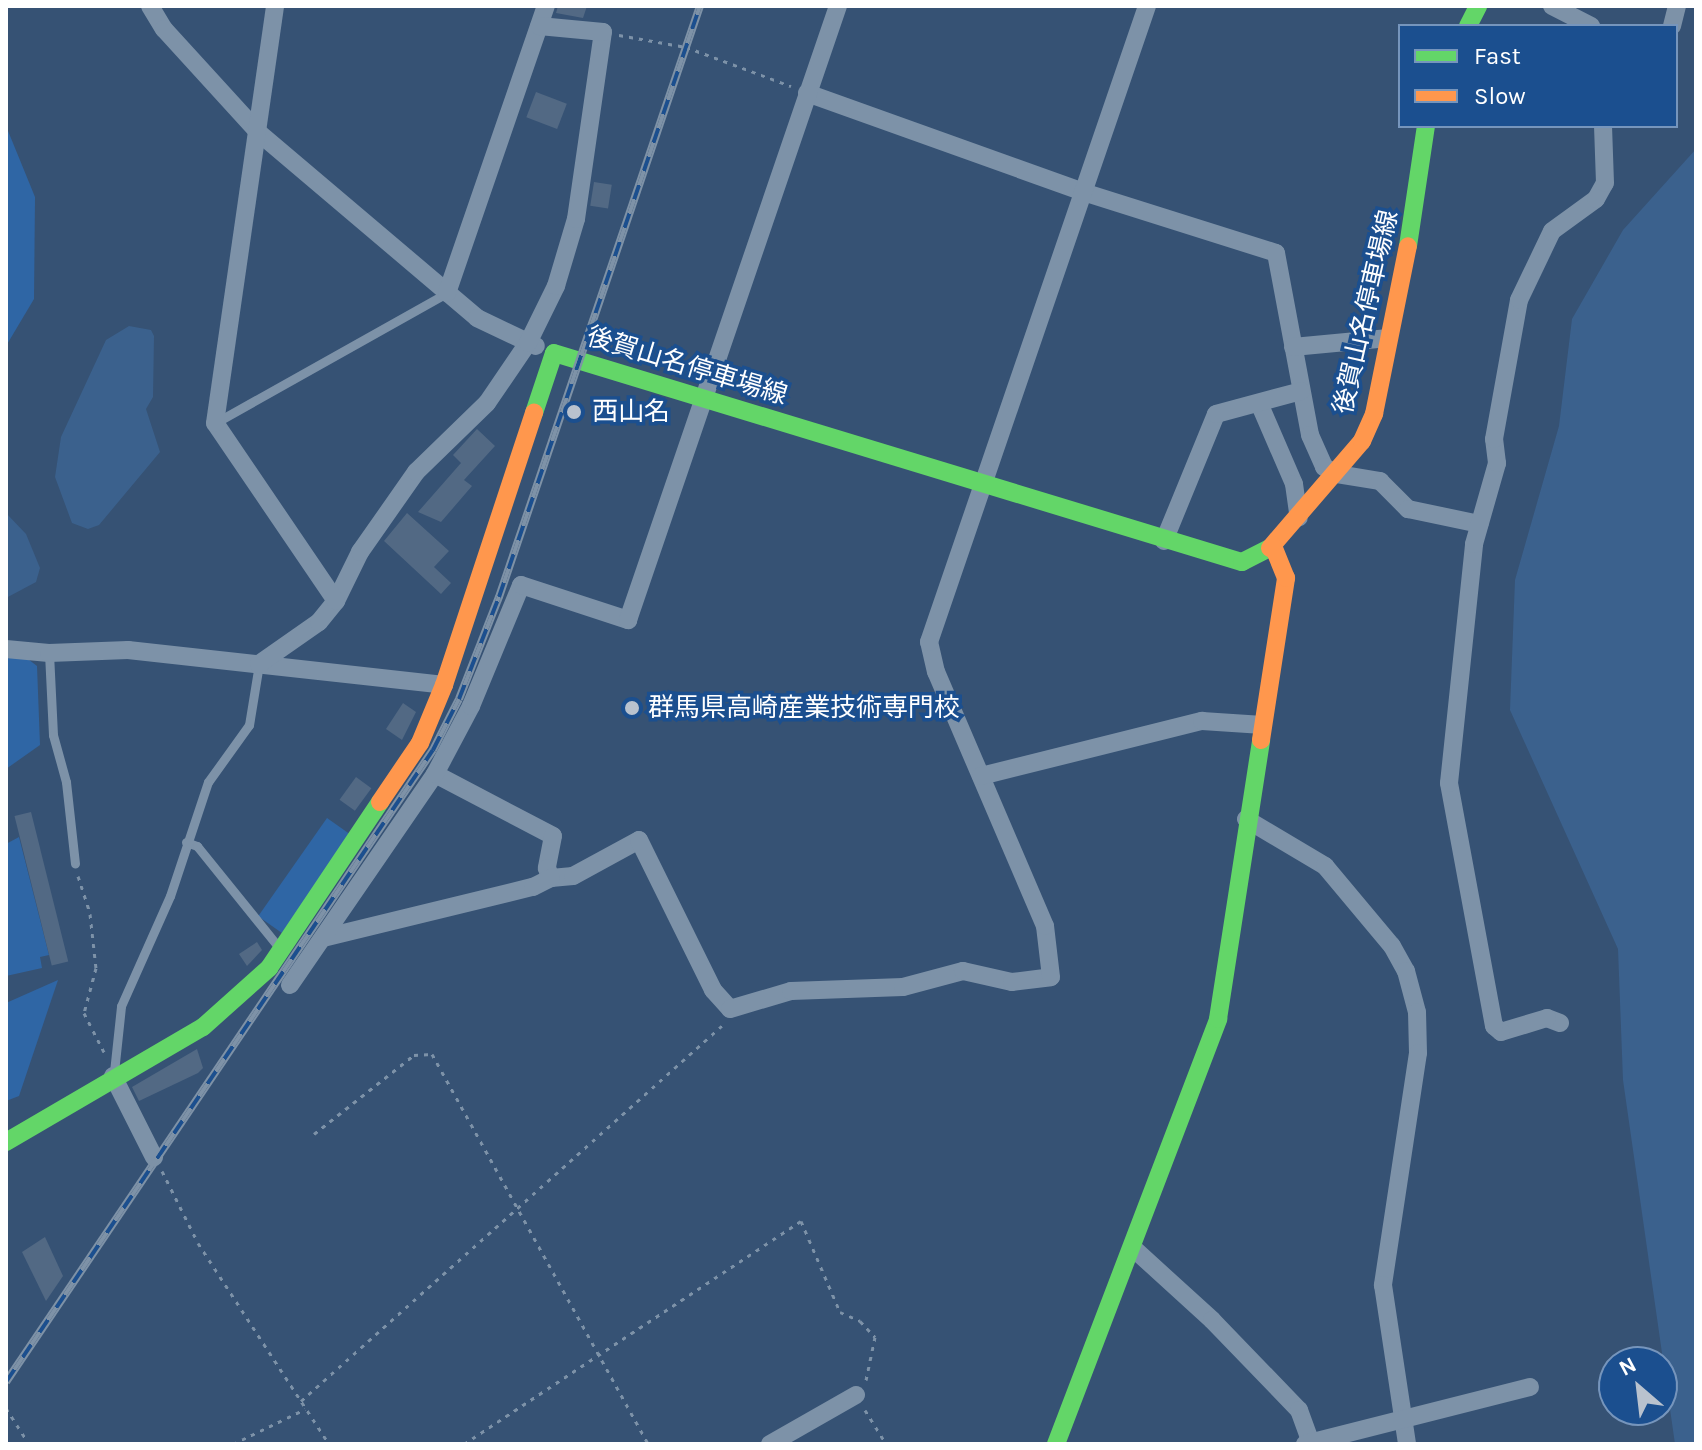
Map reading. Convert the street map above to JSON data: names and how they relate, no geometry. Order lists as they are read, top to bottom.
{
  "streets": {
    "main road": ["後賀山名停車場線"]
  },
  "places": ["西山名", "群馬県高崎産業技術専門校"],
  "legend": ["Fast", "Slow"],
  "north": "top left"
}
